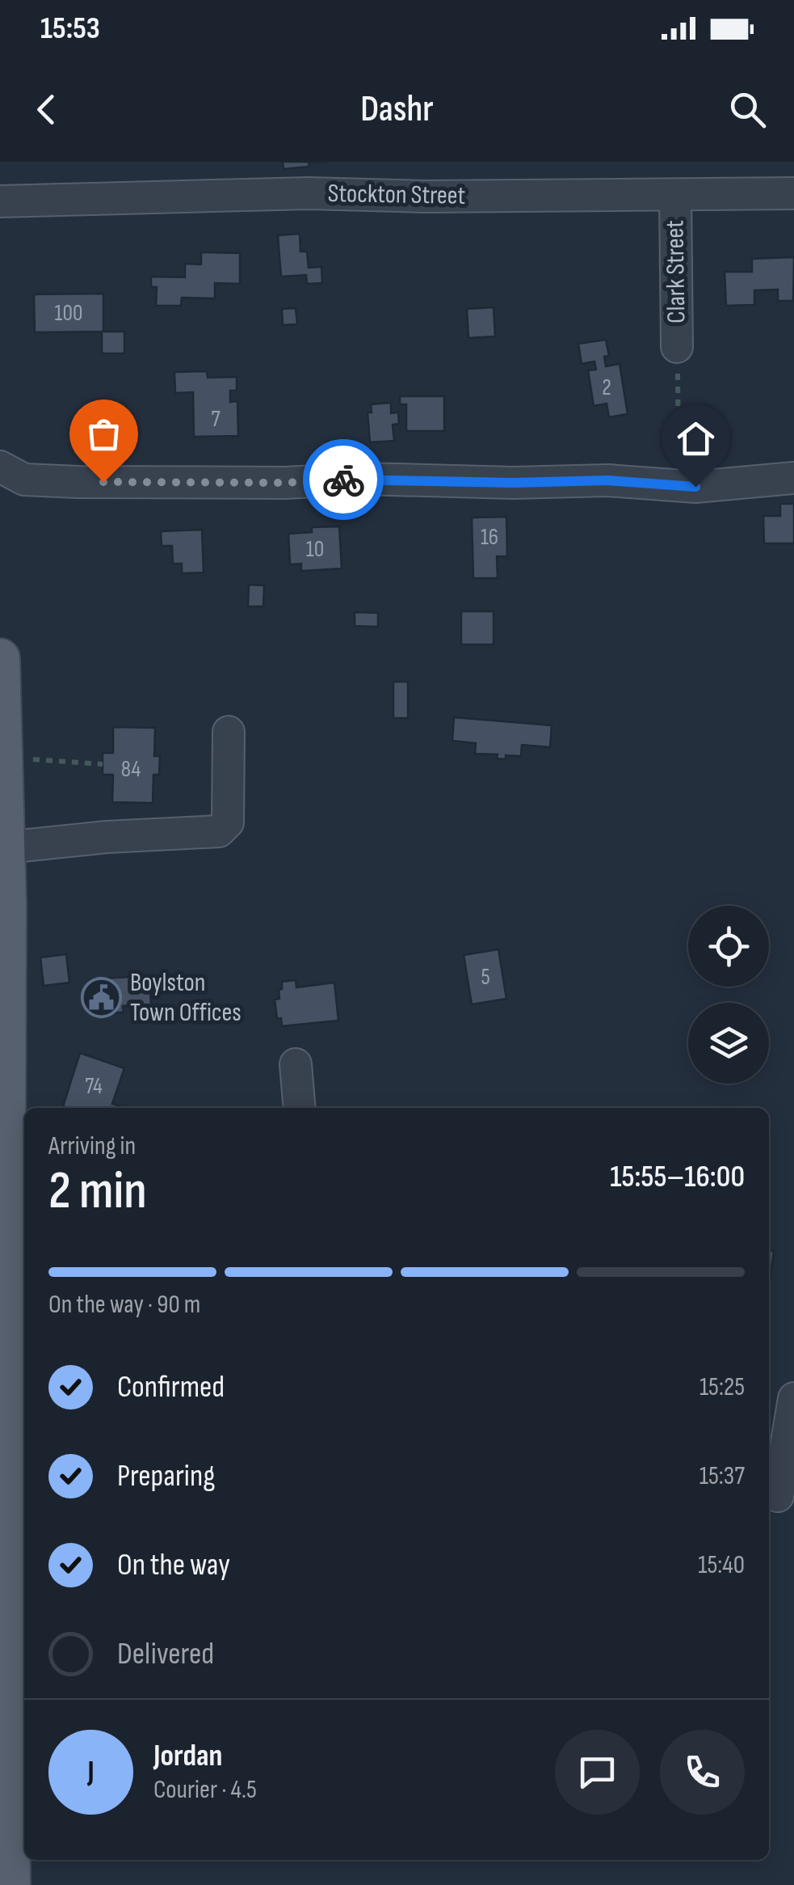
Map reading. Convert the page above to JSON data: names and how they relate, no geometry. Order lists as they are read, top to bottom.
{
  "streets": {
    "street": ["Stockton Street", "Clark Street"]
  },
  "crossings": [
    ["Stockton Street", "Clark Street"]
  ],
  "places": {
    "public building": ["Boylston Town Offices"]
  },
  "house_numbers": [
    "100",
    "2",
    "7",
    "16",
    "10",
    "84",
    "5",
    "74"
  ],
  "page": {
    "status": "15:53",
    "header": "Dashr",
    "heading": ["2 min", "Arriving in", "15:55–16:00"],
    "panel": ["Jordan", "Courier · 4.5"],
    "bar": "On the way · 90 m",
    "list": [
      ["Confirmed", "15:25"],
      ["Preparing", "15:37"],
      ["On the way", "15:40"],
      "Delivered"
    ],
    "round": "J"
  }
}
